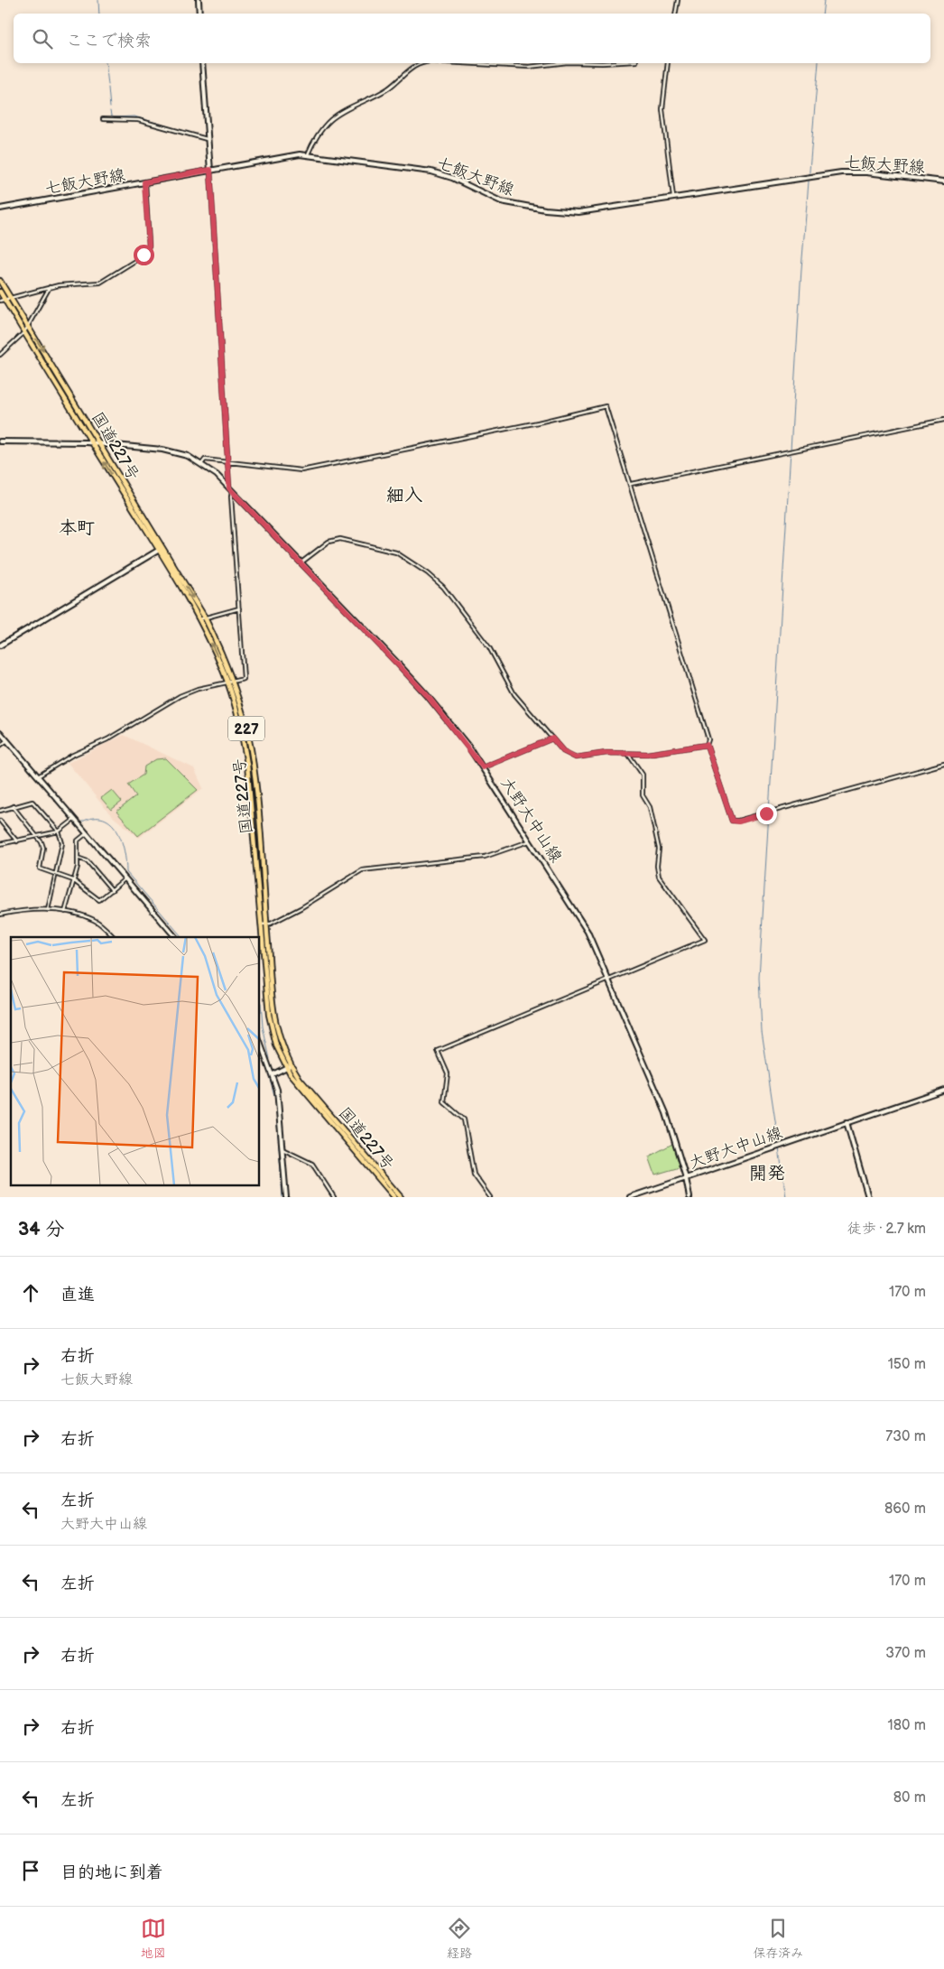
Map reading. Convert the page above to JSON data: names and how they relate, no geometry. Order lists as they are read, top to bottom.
{
  "streets": {
    "highway": ["国道227号", "227"],
    "main road": ["七飯大野線", "大野大中山線"]
  },
  "crossings": [
    ["国道227号", "大野大中山線"]
  ],
  "districts": ["細入", "本町", "開発"],
  "page": {
    "search": "ここで検索",
    "heading": ["34 分", "徒歩 · 2.7 km"],
    "list": [
      ["直進", "170 m"],
      ["右折", "七飯大野線", "150 m"],
      ["右折", "730 m"],
      ["左折", "大野大中山線", "860 m"],
      ["左折", "170 m"],
      ["右折", "370 m"],
      ["右折", "180 m"],
      ["左折", "80 m"],
      "目的地に到着"
    ],
    "nav": ["地図", "経路", "保存済み"]
  }
}
